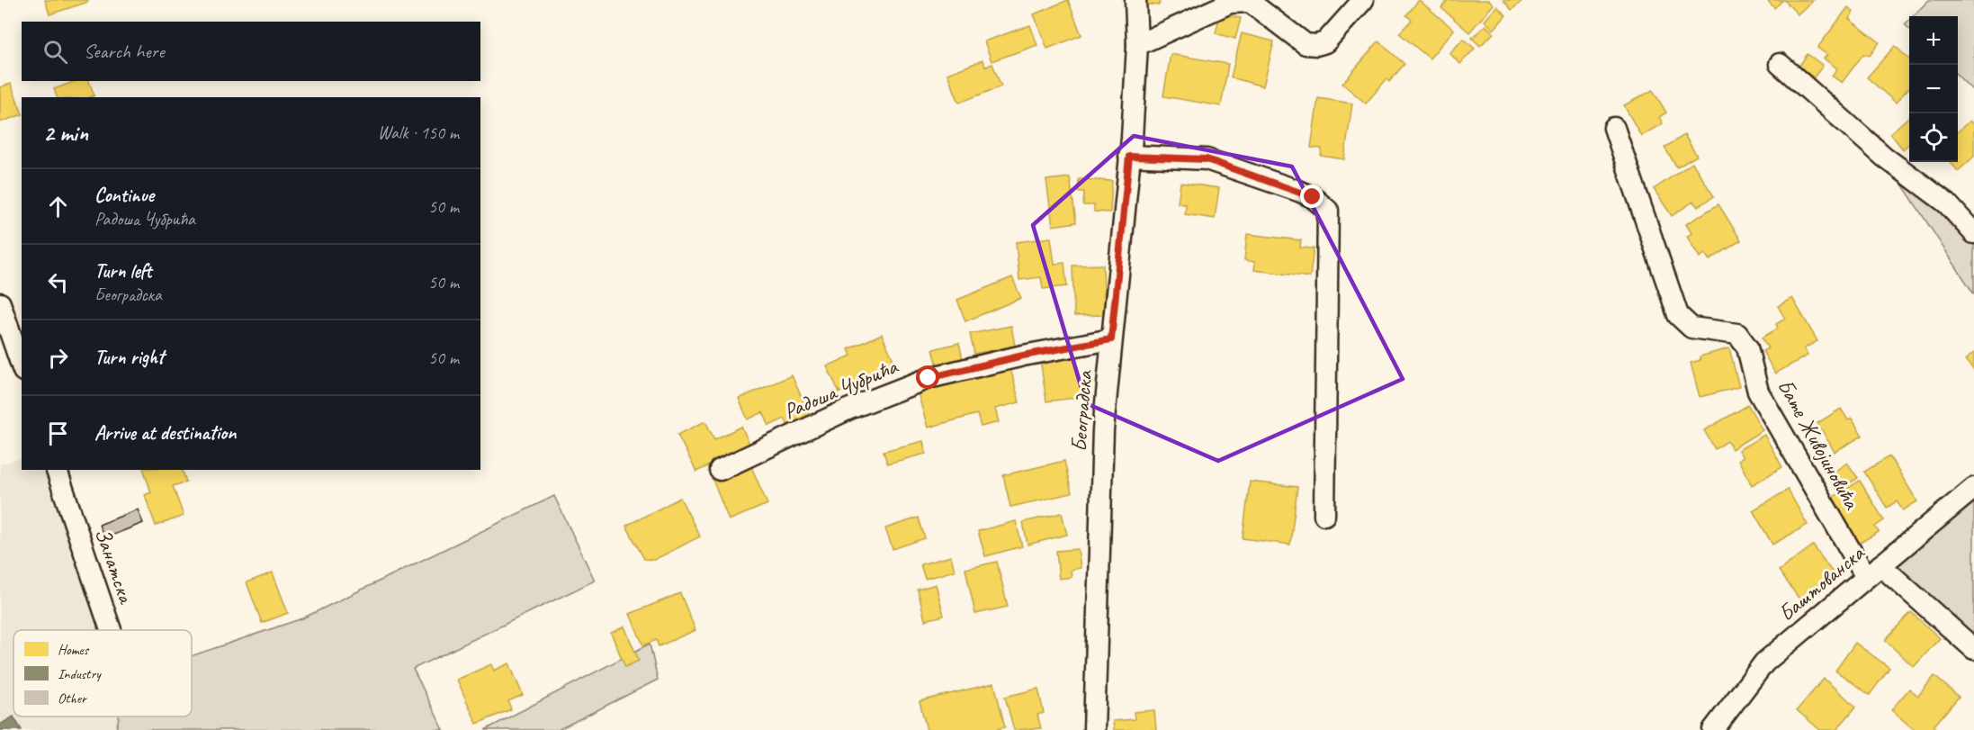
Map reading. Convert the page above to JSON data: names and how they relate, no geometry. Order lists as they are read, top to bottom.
{
  "streets": {
    "street": [
      "Радоша Чубрића",
      "Београдска",
      "Бате Живојиновића",
      "Занатска",
      "Баштованска"
    ]
  },
  "crossings": [
    ["Радоша Чубрића", "Београдска"],
    ["Бате Живојиновића", "Баштованска"]
  ],
  "legend": ["Homes", "Industry", "Other"],
  "page": {
    "map_buttons": ["+", "−"],
    "search": "Search here",
    "heading": ["2 min", "Walk · 150 m"],
    "list": [
      ["Continue", "Радоша Чубрића", "50 m"],
      ["Turn left", "Београдска", "50 m"],
      ["Turn right", "50 m"],
      "Arrive at destination"
    ]
  }
}
